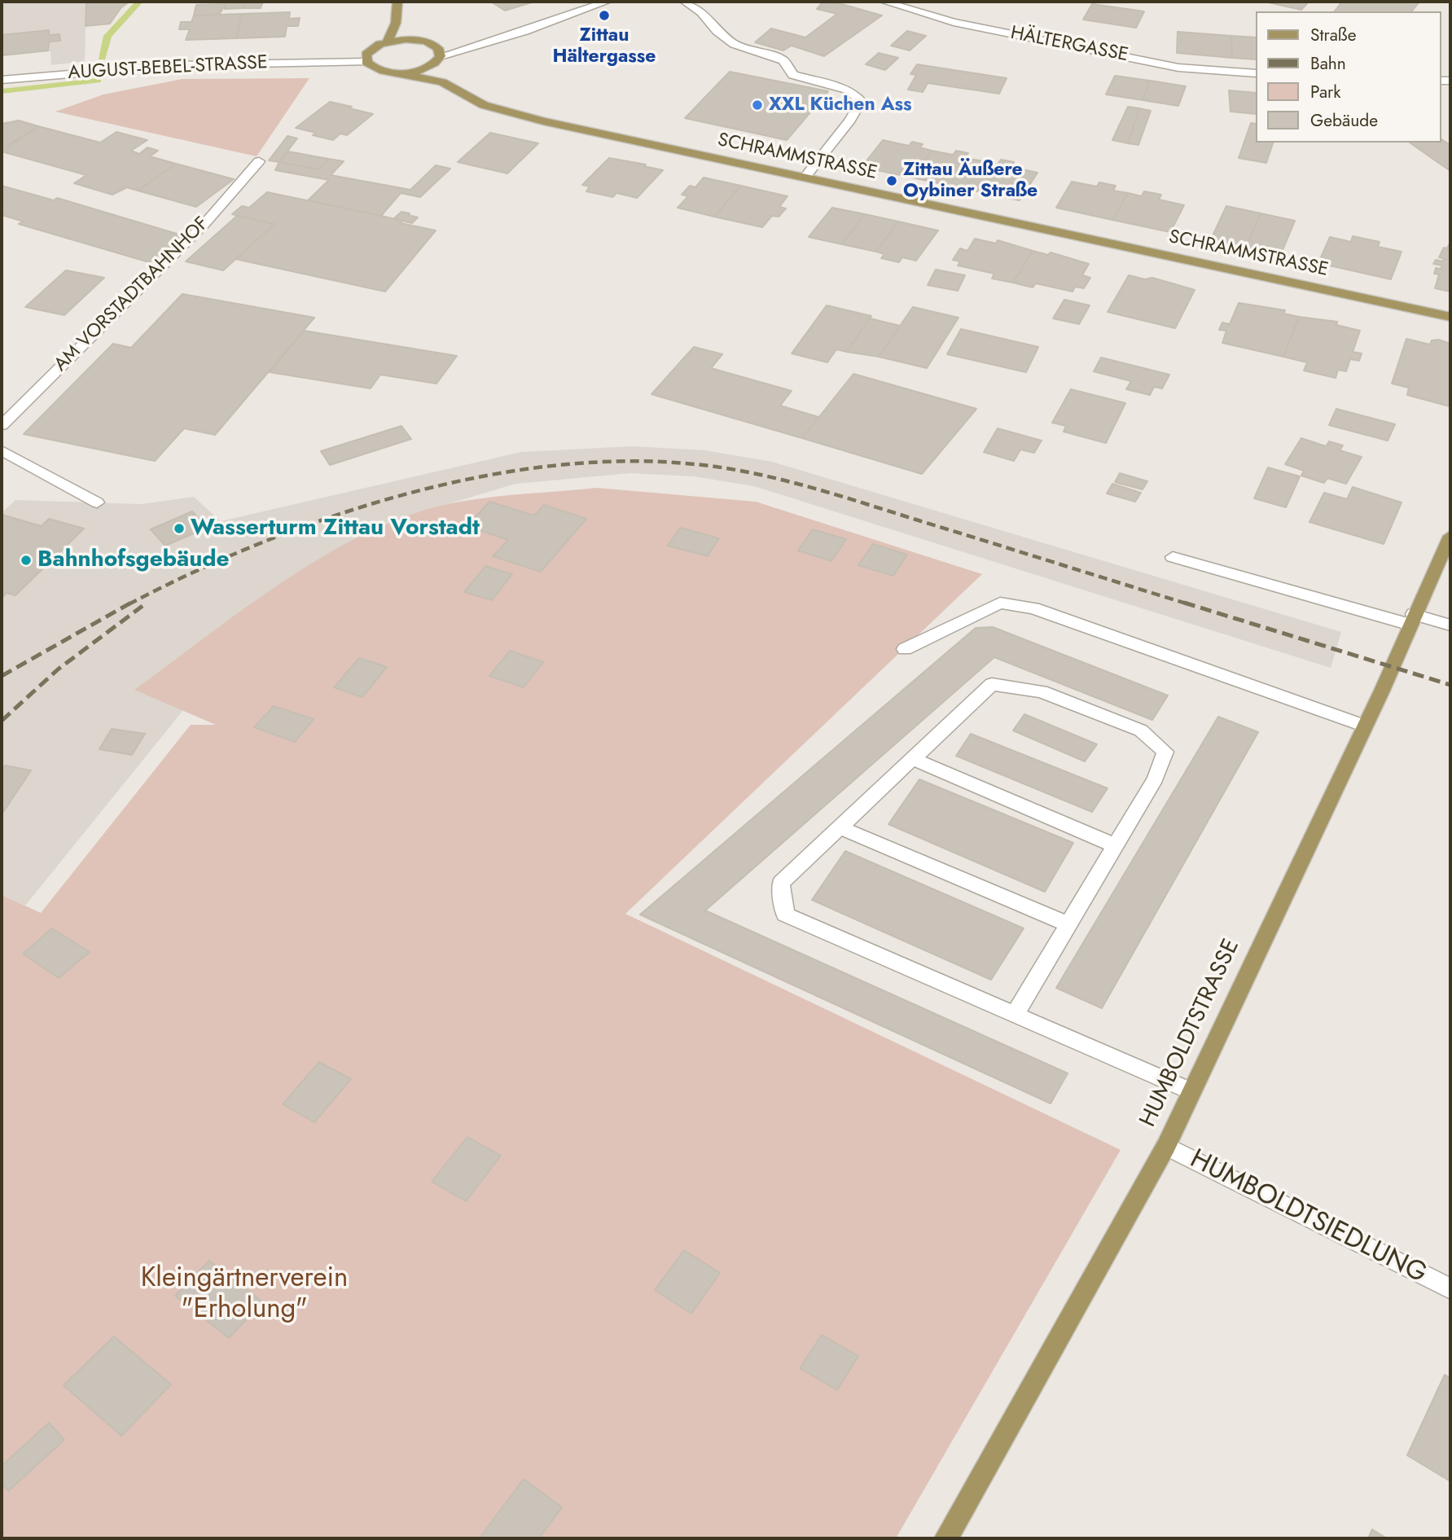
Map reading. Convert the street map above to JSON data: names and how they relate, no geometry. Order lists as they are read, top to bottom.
{
  "streets": {
    "main road": ["SCHRAMMSTRASSE", "HUMBOLDTSTRASSE"],
    "street": [
      "HÄLTERGASSE",
      "AUGUST-BEBEL-STRASSE",
      "AM VORSTADTBAHNHOF",
      "HUMBOLDTSIEDLUNG"
    ]
  },
  "crossings": [
    ["AUGUST-BEBEL-STRASSE", "SCHRAMMSTRASSE"],
    ["HUMBOLDTSTRASSE", "HUMBOLDTSIEDLUNG"]
  ],
  "parks": ["Kleingärtnerverein \"Erholung\""],
  "places": [
    "Zittau Hältergasse",
    "XXL Küchen Ass",
    "Zittau Äußere Oybiner Straße",
    "Wasserturm Zittau Vorstadt",
    "Bahnhofsgebäude"
  ],
  "legend": [
    "Straße",
    "Bahn",
    "Park",
    "Gebäude"
  ]
}
